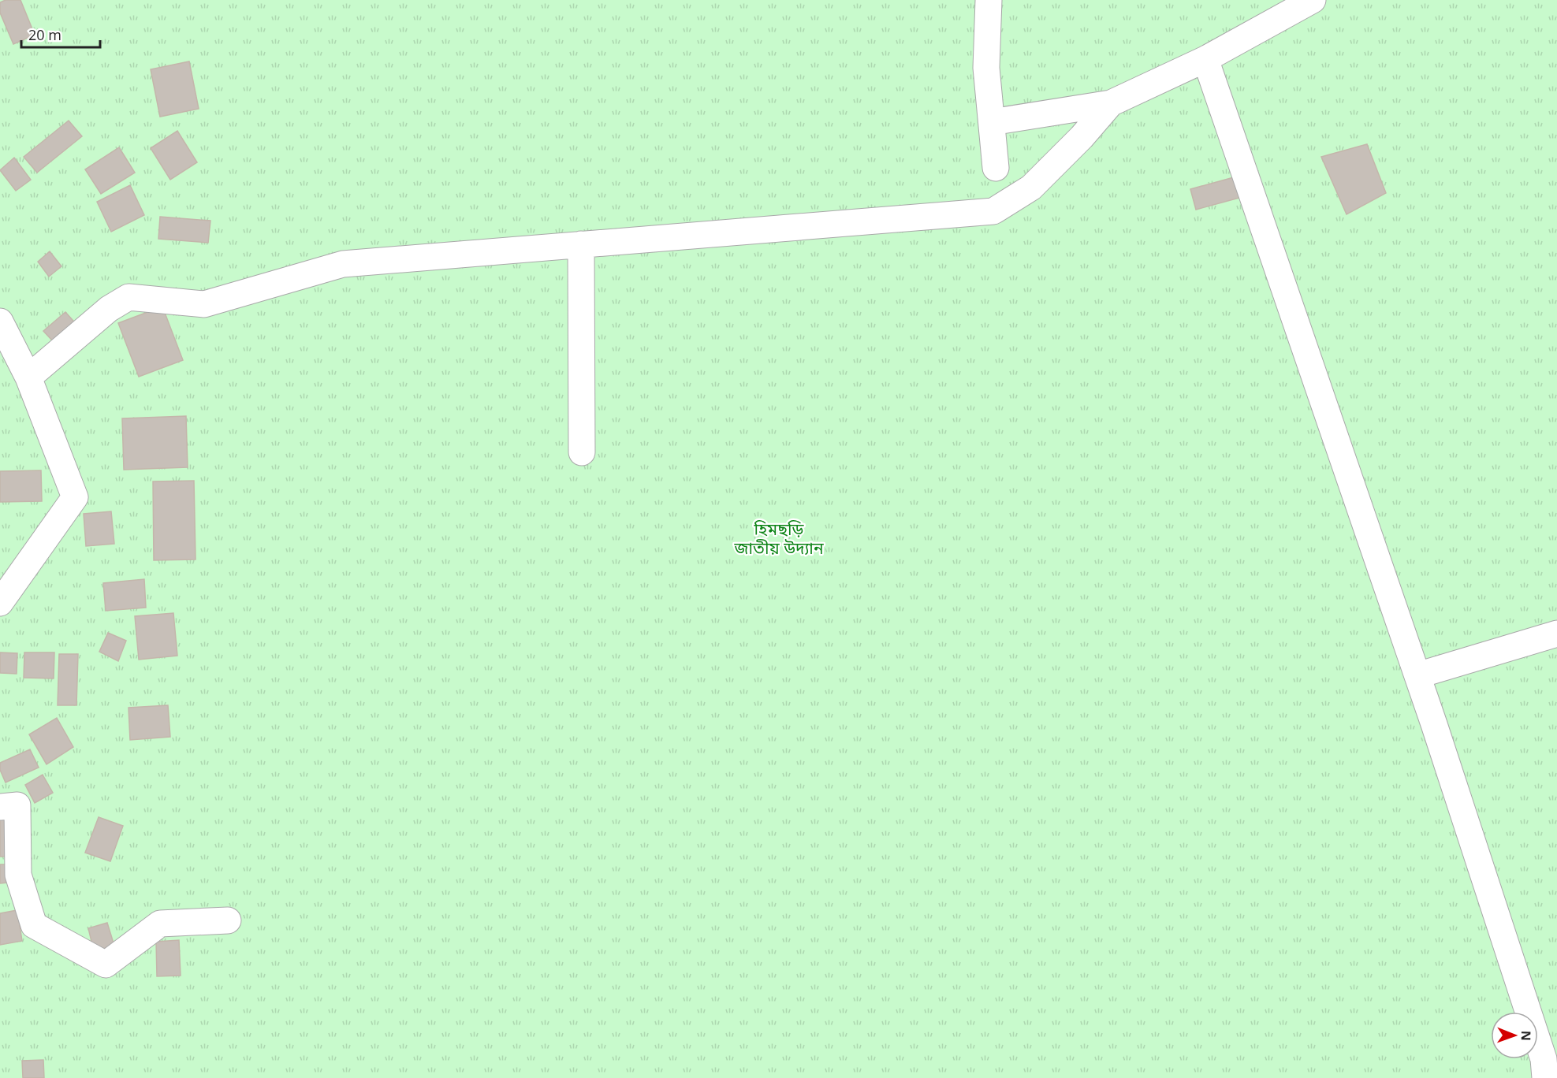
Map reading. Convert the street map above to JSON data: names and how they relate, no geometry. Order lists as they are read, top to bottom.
{
  "parks": ["হিমছড়ি জাতীয় উদ্যান"],
  "scale_bar": "20 m",
  "north": "right"
}
